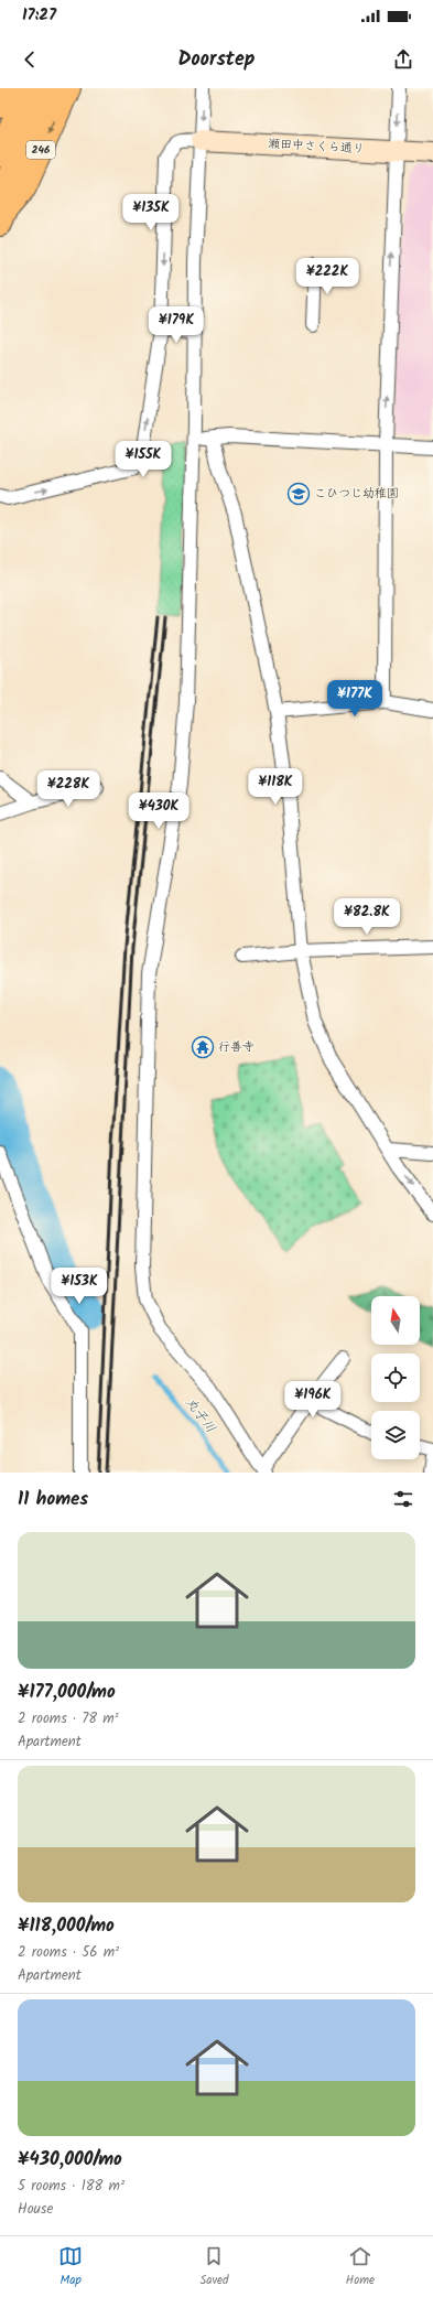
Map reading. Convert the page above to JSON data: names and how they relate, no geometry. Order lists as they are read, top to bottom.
{
  "streets": {
    "highway": ["246"],
    "street": ["瀬田中さくら通り"]
  },
  "water": ["丸子川"],
  "places": {
    "school or university": ["こひつじ幼稚園"],
    "temple": ["行善寺"]
  },
  "north": "top",
  "page": {
    "status": "17:27",
    "header": "Doorstep",
    "price": [
      "¥135K",
      "¥222K",
      "¥179K",
      "¥155K",
      "¥177K",
      "¥118K",
      "¥228K",
      "¥430K",
      "¥82.8K",
      "¥153K",
      "¥196K"
    ],
    "heading": "11 homes",
    "list": [
      {
        "name": "¥177,000/mo",
        "note": "2 rooms · 78 m² · Apartment"
      },
      {
        "name": "¥118,000/mo",
        "note": "2 rooms · 56 m² · Apartment"
      },
      {
        "name": "¥430,000/mo",
        "note": "5 rooms · 188 m² · House"
      }
    ],
    "tabs": ["Map", "Saved", "Home"]
  }
}
